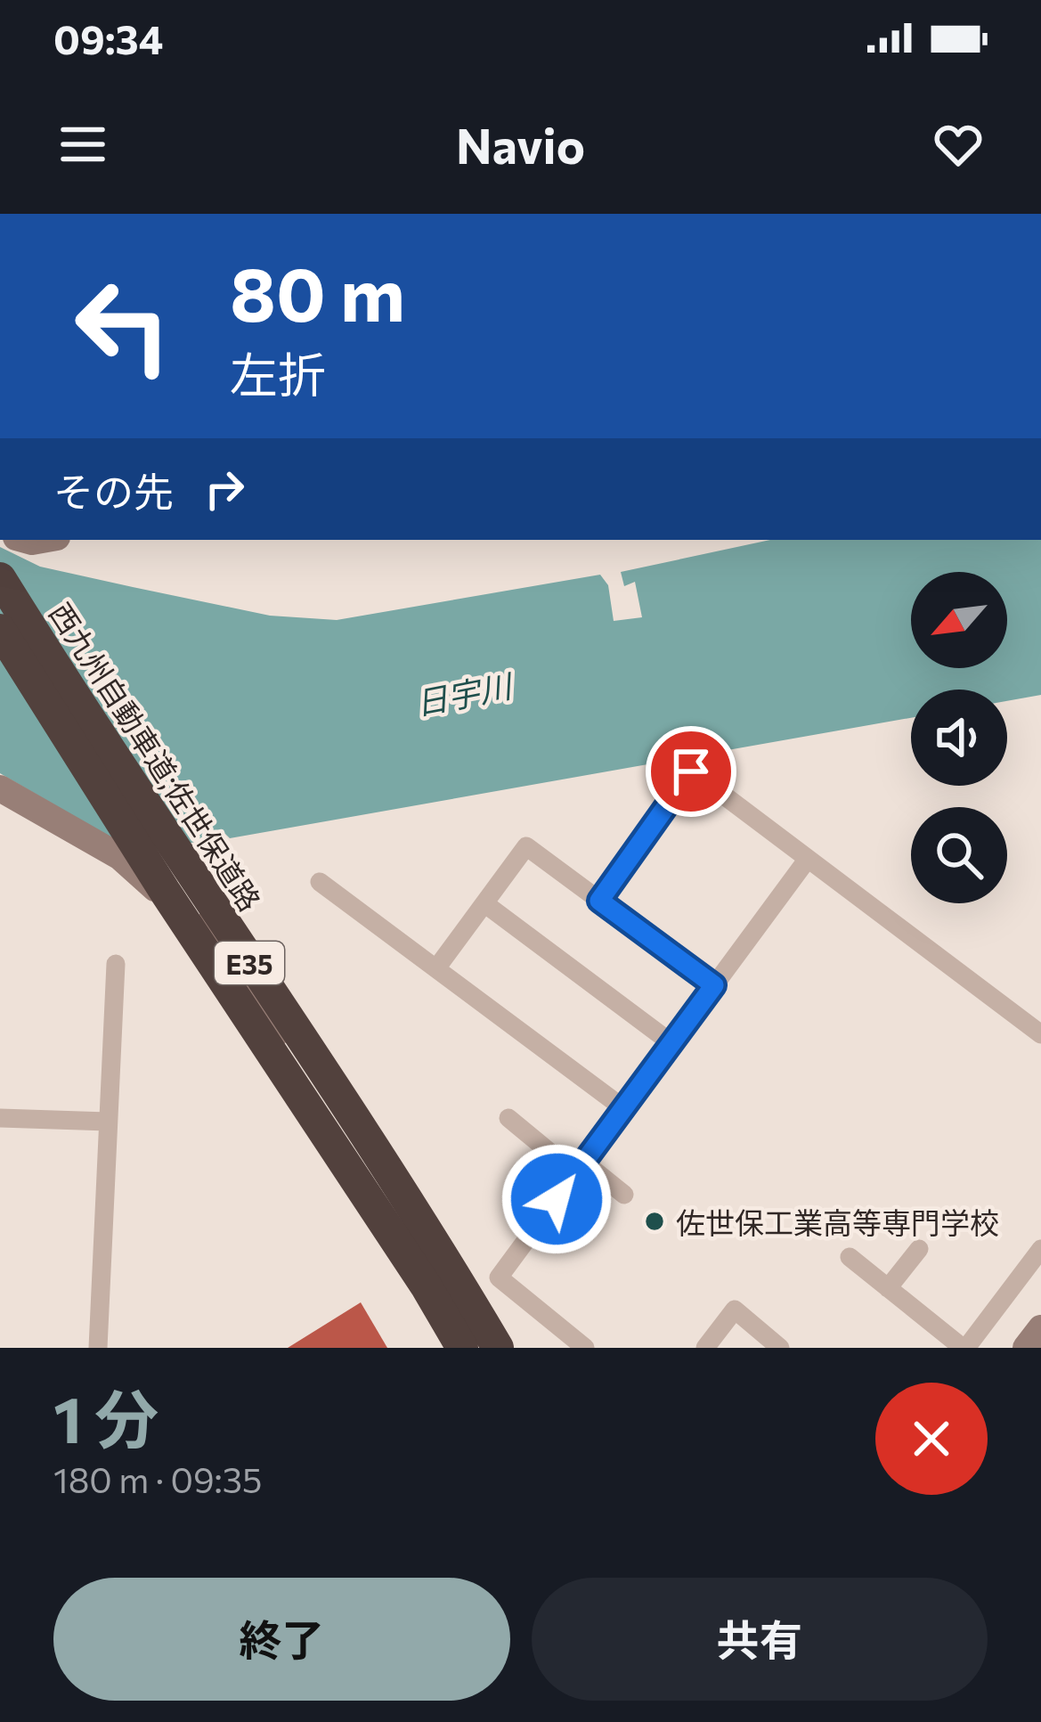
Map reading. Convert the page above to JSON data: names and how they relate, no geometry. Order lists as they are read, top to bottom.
{
  "streets": {
    "highway": ["西九州自動車道;佐世保道路", "E35"]
  },
  "water": ["日宇川"],
  "places": ["佐世保工業高等専門学校"],
  "north": "bottom left",
  "page": {
    "status": "09:34",
    "header": "Navio",
    "turn": ["80 m", "左折"],
    "then": "その先",
    "heading": ["1 分", "180 m · 09:35"],
    "buttons": ["終了", "共有"]
  }
}
